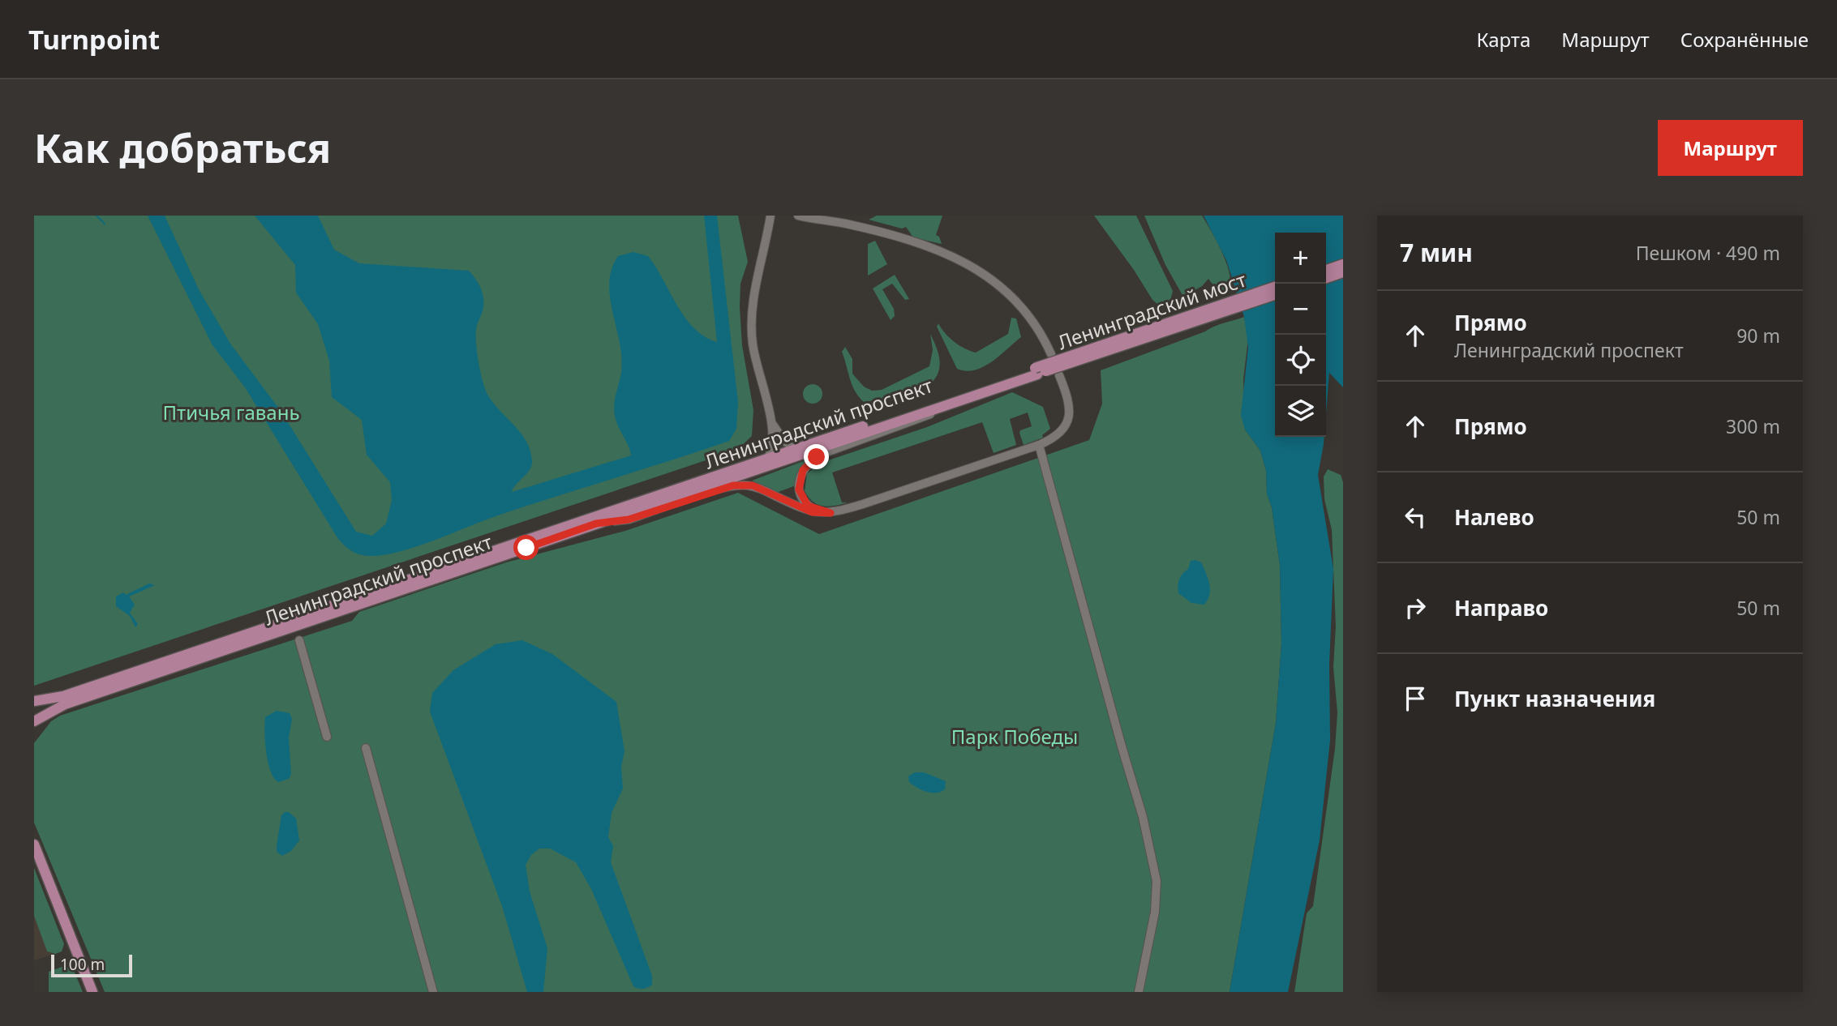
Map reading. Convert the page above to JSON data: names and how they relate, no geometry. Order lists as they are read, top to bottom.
{
  "streets": {
    "main road": ["Ленинградский мост", "Ленинградский проспект"]
  },
  "crossings": [
    ["Ленинградский мост", "Ленинградский проспект"]
  ],
  "parks": ["Птичья гавань", "Парк Победы"],
  "scale_bar": "100 m",
  "page": {
    "header": "Turnpoint",
    "nav": ["Карта", "Маршрут", "Сохранённые"],
    "buttons": "Маршрут",
    "title": "Как добраться",
    "heading": ["7 мин", "Пешком · 490 m"],
    "map_buttons": ["+", "−"],
    "list": [
      ["Прямо", "Ленинградский проспект", "90 m"],
      ["Прямо", "300 m"],
      ["Налево", "50 m"],
      ["Направо", "50 m"],
      "Пункт назначения"
    ],
    "scale": "100 m"
  }
}
